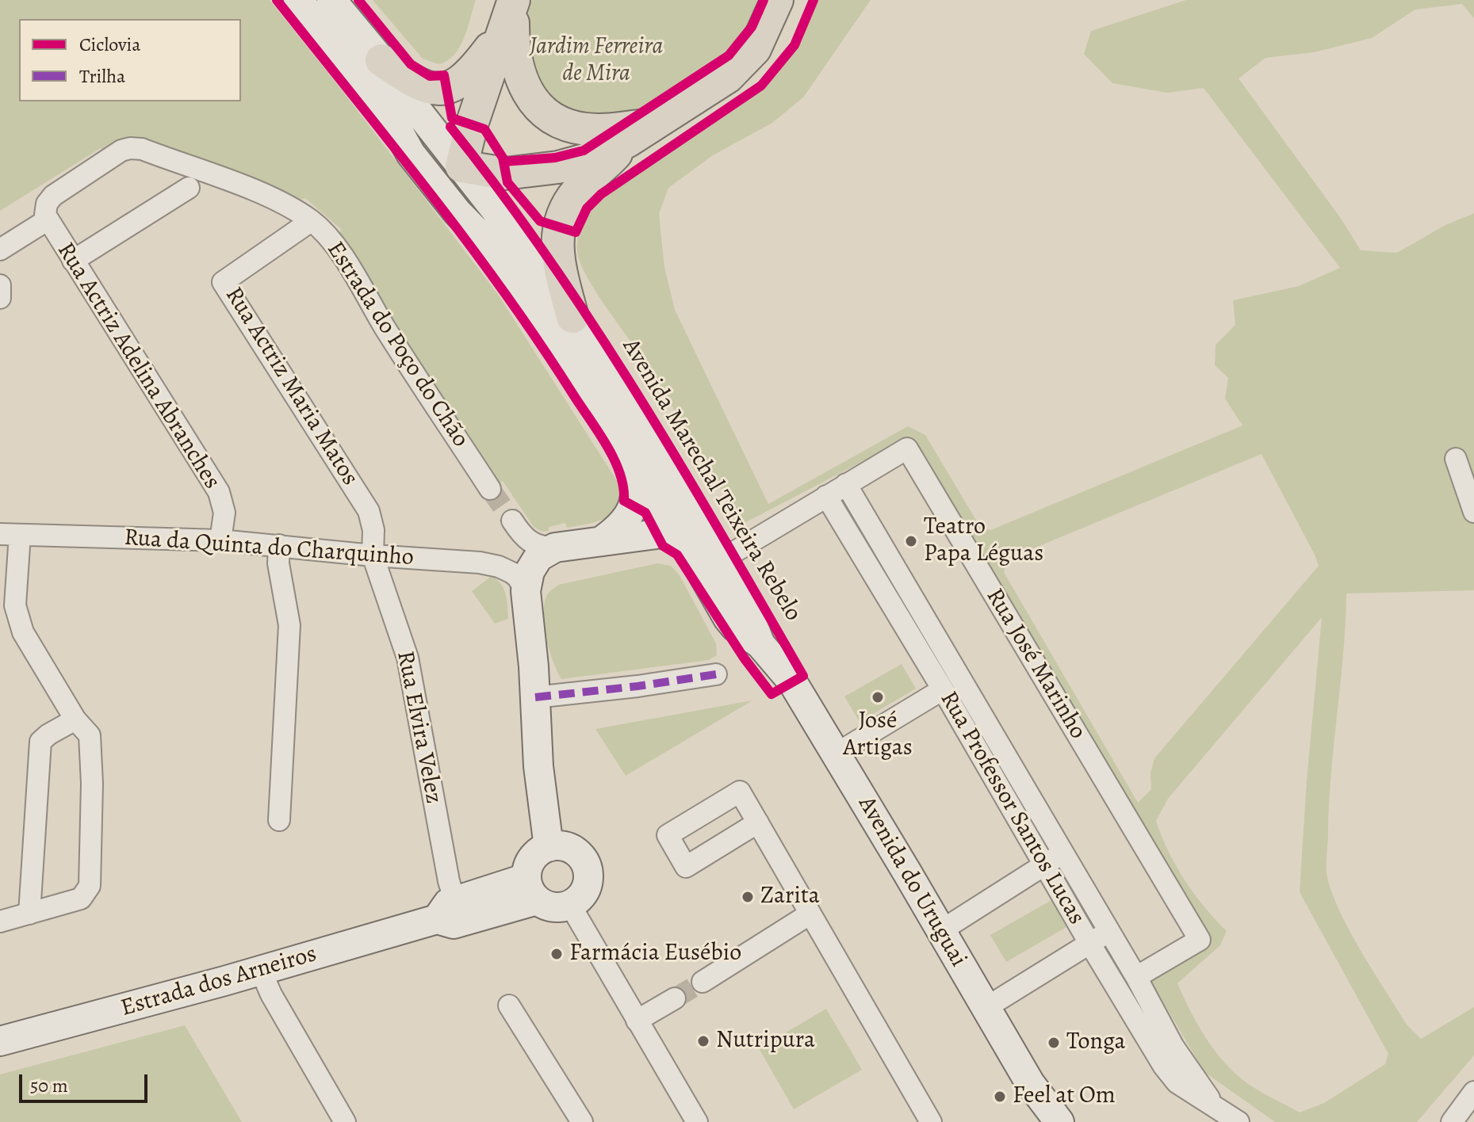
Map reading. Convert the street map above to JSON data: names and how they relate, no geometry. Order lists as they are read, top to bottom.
{
  "streets": {
    "street": [
      "Estrada do Poço do Chão",
      "Rua Actriz Adelina Abranches",
      "Rua Actriz Maria Matos",
      "Avenida Marechal Teixeira Rebelo",
      "Rua da Quinta do Charquinho",
      "Rua José Marinho",
      "Rua Elvira Velez",
      "Rua Professor Santos Lucas",
      "Avenida do Uruguai",
      "Estrada dos Arneiros"
    ]
  },
  "crossings": [
    ["Estrada do Poço do Chão", "Rua Actriz Adelina Abranches"],
    ["Estrada do Poço do Chão", "Rua Actriz Maria Matos"],
    ["Rua Actriz Adelina Abranches", "Rua da Quinta do Charquinho"],
    ["Rua Actriz Maria Matos", "Rua da Quinta do Charquinho"],
    ["Rua Actriz Maria Matos", "Rua Elvira Velez"],
    ["Avenida Marechal Teixeira Rebelo", "Rua José Marinho"],
    ["Avenida Marechal Teixeira Rebelo", "Avenida do Uruguai"],
    ["Rua da Quinta do Charquinho", "Rua Elvira Velez"],
    ["Rua José Marinho", "Rua Professor Santos Lucas"],
    ["Rua Elvira Velez", "Estrada dos Arneiros"]
  ],
  "parks": ["Jardim Ferreira de Mira"],
  "places": [
    "Teatro Papa Léguas",
    "José Artigas",
    "Zarita",
    "Farmácia Eusébio",
    "Nutripura",
    "Tonga",
    "Feel at Om"
  ],
  "legend": ["Ciclovia", "Trilha"],
  "scale_bar": "50 m"
}
